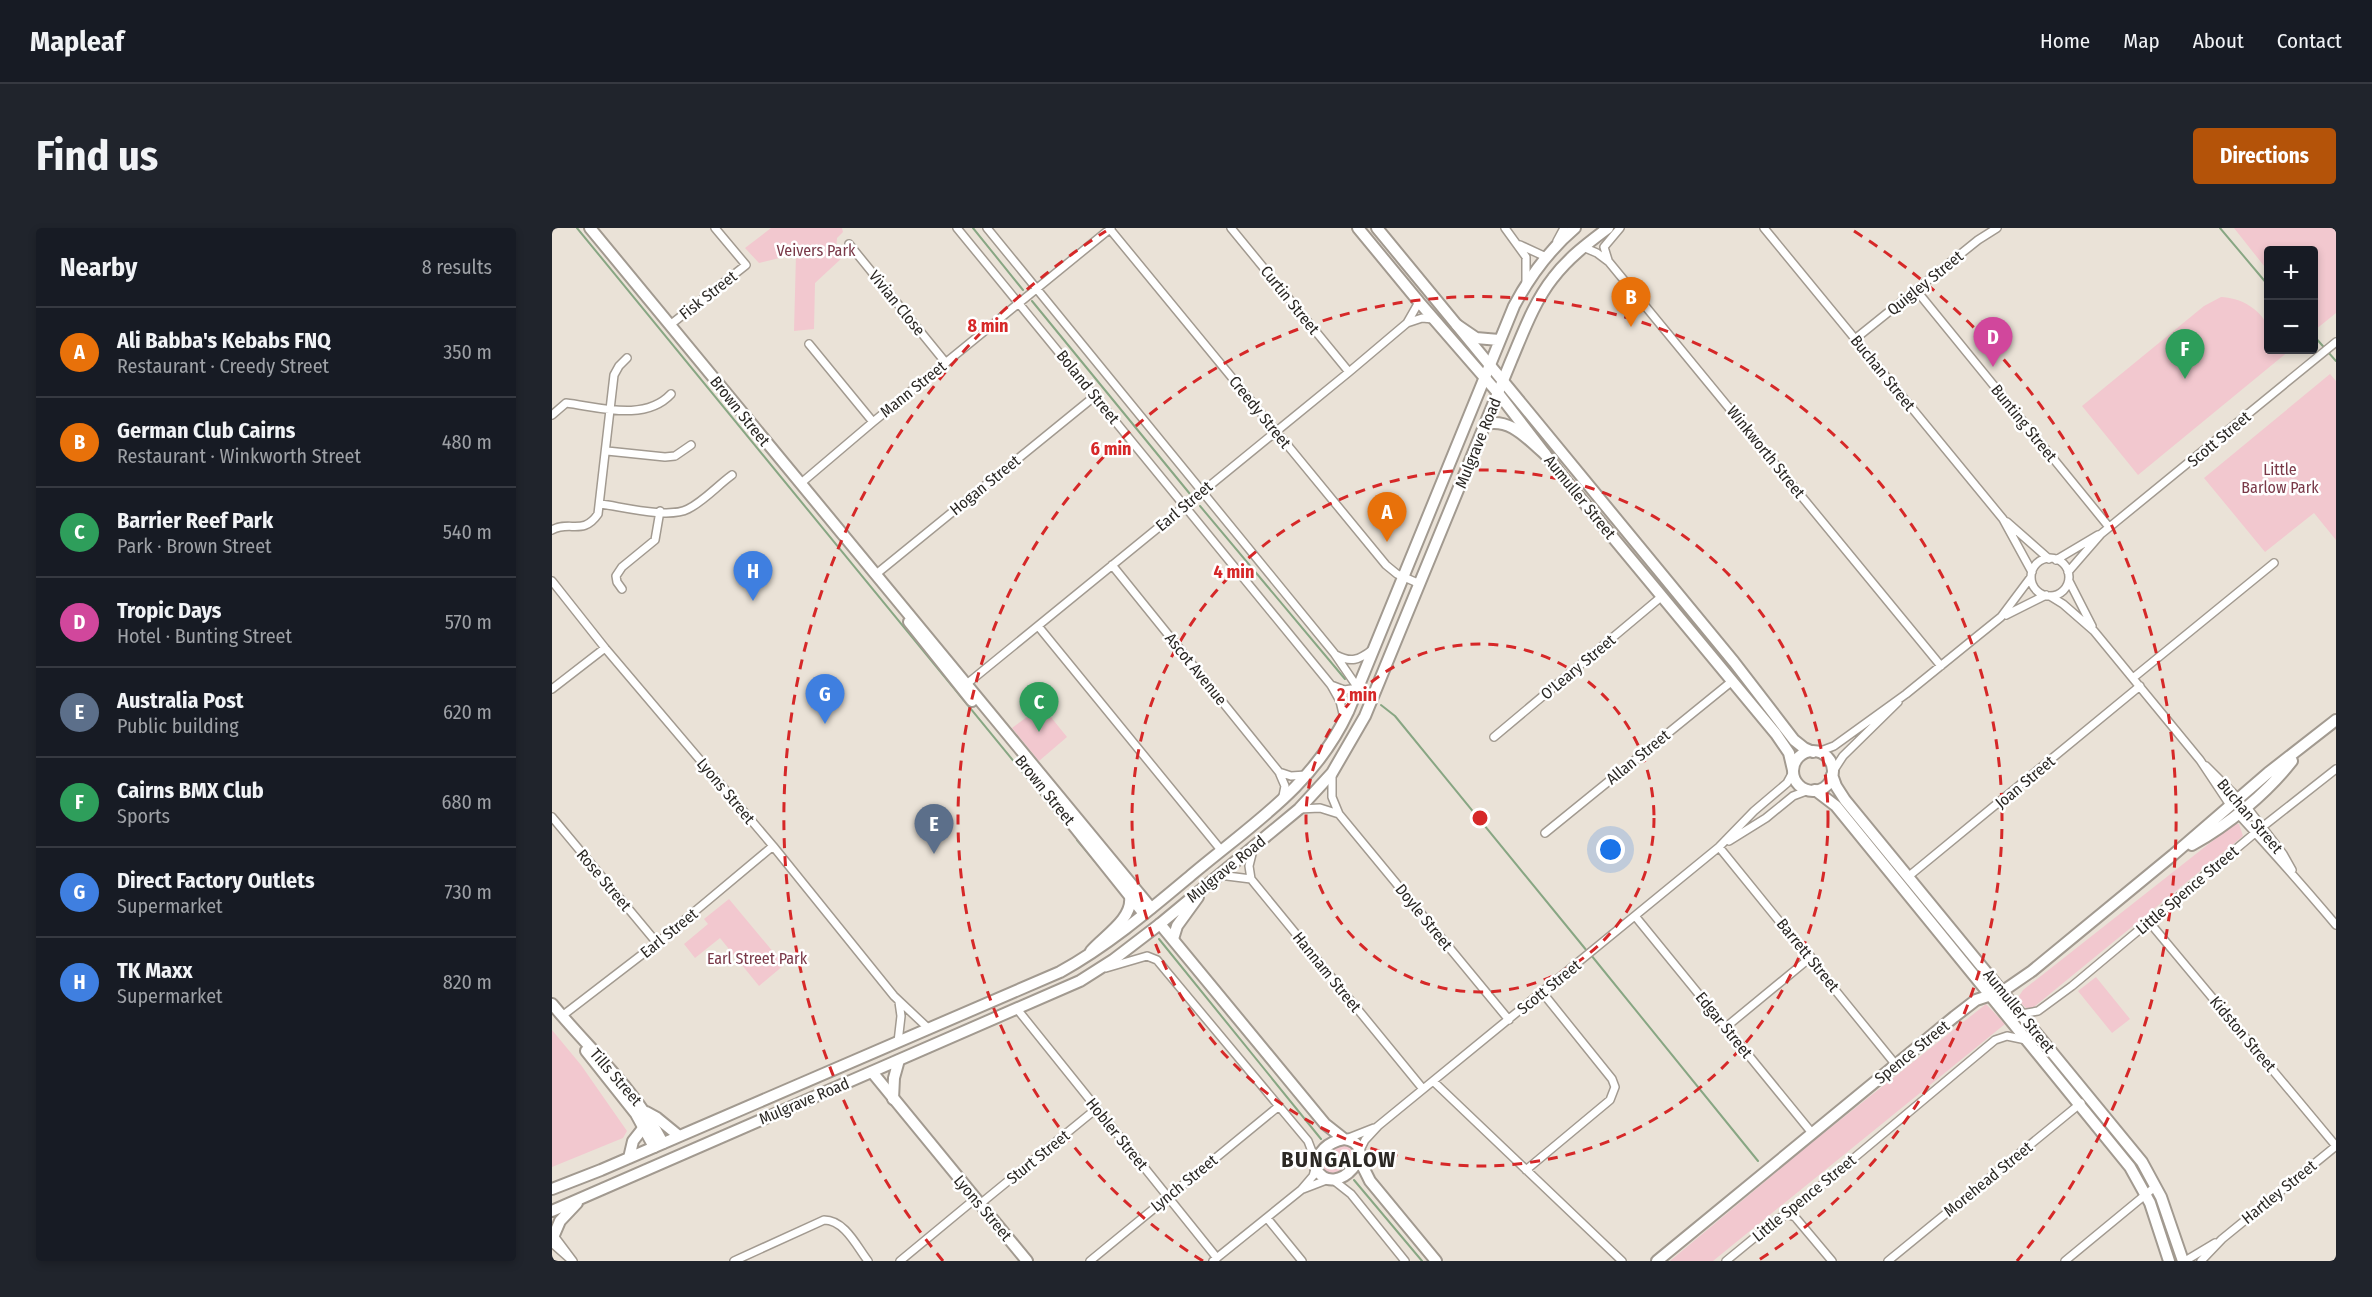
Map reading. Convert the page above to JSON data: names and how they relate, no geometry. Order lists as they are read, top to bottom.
{
  "streets": {
    "main road": [
      "Brown Street",
      "Mulgrave Road",
      "Aumuller Street",
      "Lyons Street",
      "Spence Street",
      "Tills Street"
    ],
    "street": [
      "Quigley Street",
      "Fisk Street",
      "Curtin Street",
      "Vivian Close",
      "Buchan Street",
      "Boland Street",
      "Mann Street",
      "Creedy Street",
      "Bunting Street",
      "Scott Street",
      "Winkworth Street",
      "Hogan Street",
      "Earl Street",
      "O'Leary Street",
      "Ascot Avenue",
      "Allan Street",
      "Joan Street",
      "Rose Street",
      "Little Spence Street",
      "Doyle Street",
      "Barrett Street",
      "Hannam Street",
      "Edgar Street",
      "Kidston Street",
      "Hobler Street",
      "Sturt Street",
      "Morehead Street",
      "Lynch Street",
      "Hartley Street"
    ]
  },
  "crossings": [
    ["Quigley Street", "Buchan Street"],
    ["Quigley Street", "Bunting Street"],
    ["Fisk Street", "Brown Street"],
    ["Curtin Street", "Earl Street"],
    ["Vivian Close", "Mann Street"],
    ["Buchan Street", "Scott Street"],
    ["Buchan Street", "Joan Street"],
    ["Buchan Street", "Little Spence Street"],
    ["Buchan Street", "Spence Street"],
    ["Boland Street", "Mann Street"],
    ["Boland Street", "Mulgrave Road"],
    ["Boland Street", "Hogan Street"],
    ["Boland Street", "Earl Street"],
    ["Mann Street", "Brown Street"],
    ["Mann Street", "Creedy Street"],
    ["Brown Street", "Scott Street"],
    ["Brown Street", "Mulgrave Road"],
    ["Brown Street", "Hogan Street"],
    ["Brown Street", "Earl Street"],
    ["Creedy Street", "Mulgrave Road"],
    ["Creedy Street", "Earl Street"],
    ["Bunting Street", "Scott Street"],
    ["Scott Street", "Aumuller Street"],
    ["Scott Street", "Doyle Street"],
    ["Scott Street", "Barrett Street"],
    ["Scott Street", "Hannam Street"],
    ["Scott Street", "Edgar Street"],
    ["Mulgrave Road", "Winkworth Street"],
    ["Mulgrave Road", "Aumuller Street"],
    ["Mulgrave Road", "Lyons Street"],
    ["Mulgrave Road", "Doyle Street"],
    ["Mulgrave Road", "Tills Street"],
    ["Mulgrave Road", "Hobler Street"],
    ["Aumuller Street", "Earl Street"],
    ["Aumuller Street", "O'Leary Street"],
    ["Aumuller Street", "Allan Street"],
    ["Aumuller Street", "Joan Street"],
    ["Aumuller Street", "Little Spence Street"],
    ["Aumuller Street", "Spence Street"],
    ["Aumuller Street", "Morehead Street"],
    ["Aumuller Street", "Hartley Street"],
    ["Earl Street", "Ascot Avenue"],
    ["Earl Street", "Lyons Street"],
    ["Earl Street", "Rose Street"],
    ["Earl Street", "Tills Street"],
    ["Lyons Street", "Sturt Street"],
    ["Little Spence Street", "Kidston Street"],
    ["Barrett Street", "Spence Street"],
    ["Edgar Street", "Spence Street"],
    ["Kidston Street", "Hartley Street"],
    ["Hobler Street", "Sturt Street"],
    ["Hobler Street", "Lynch Street"]
  ],
  "districts": ["BUNGALOW"],
  "parks": ["Veivers Park", "Little Barlow Park", "Earl Street Park"],
  "page": {
    "header": "Mapleaf",
    "nav": [
      "Home",
      "Map",
      "About",
      "Contact"
    ],
    "buttons": "Directions",
    "title": "Find us",
    "heading": ["Nearby", "8 results"],
    "map_buttons": ["+", "−"],
    "pins": [
      "B",
      "D",
      "F",
      "A",
      "H",
      "G",
      "C",
      "E"
    ],
    "list": [
      {
        "mark": "A",
        "name": "Ali Babba's Kebabs FNQ",
        "note": "Restaurant · Creedy Street",
        "value": "350 m"
      },
      {
        "mark": "B",
        "name": "German Club Cairns",
        "note": "Restaurant · Winkworth Street",
        "value": "480 m"
      },
      {
        "mark": "C",
        "name": "Barrier Reef Park",
        "note": "Park · Brown Street",
        "value": "540 m"
      },
      {
        "mark": "D",
        "name": "Tropic Days",
        "note": "Hotel · Bunting Street",
        "value": "570 m"
      },
      {
        "mark": "E",
        "name": "Australia Post",
        "note": "Public building",
        "value": "620 m"
      },
      {
        "mark": "F",
        "name": "Cairns BMX Club",
        "note": "Sports",
        "value": "680 m"
      },
      {
        "mark": "G",
        "name": "Direct Factory Outlets",
        "note": "Supermarket",
        "value": "730 m"
      },
      {
        "mark": "H",
        "name": "TK Maxx",
        "note": "Supermarket",
        "value": "820 m"
      }
    ]
  },
  "rings": [
    "8 min",
    "6 min",
    "4 min",
    "2 min"
  ]
}
